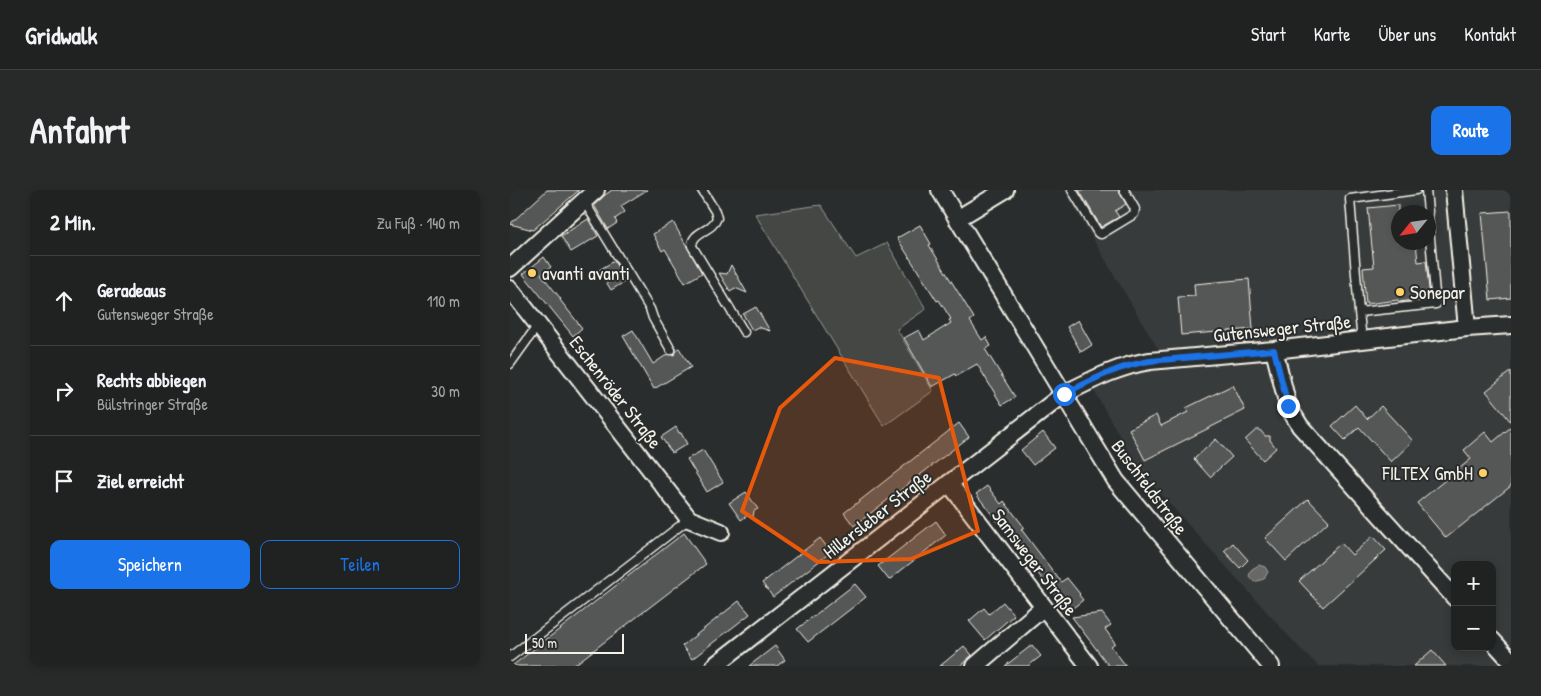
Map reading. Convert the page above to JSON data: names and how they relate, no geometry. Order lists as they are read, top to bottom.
{
  "streets": {
    "street": [
      "Gutensweger Straße",
      "Eschenröder Straße",
      "Buschfeldstraße",
      "Hillersleber Straße",
      "Samsweger Straße"
    ]
  },
  "crossings": [
    ["Gutensweger Straße", "Buschfeldstraße"],
    ["Gutensweger Straße", "Hillersleber Straße"],
    ["Buschfeldstraße", "Hillersleber Straße"],
    ["Hillersleber Straße", "Samsweger Straße"]
  ],
  "places": ["avanti avanti", "Sonepar", "FILTEX GmbH"],
  "scale_bar": "50 m",
  "north": "bottom left",
  "page": {
    "header": "Gridwalk",
    "nav": [
      "Start",
      "Karte",
      "Über uns",
      "Kontakt"
    ],
    "buttons": [
      "Route",
      ["Speichern", "Teilen"]
    ],
    "title": "Anfahrt",
    "heading": ["2 Min.", "Zu Fuß · 140 m"],
    "list": [
      ["Geradeaus", "Gutensweger Straße", "110 m"],
      ["Rechts abbiegen", "Bülstringer Straße", "30 m"],
      "Ziel erreicht"
    ],
    "map_buttons": ["+", "−"],
    "scale": "50 m"
  }
}
